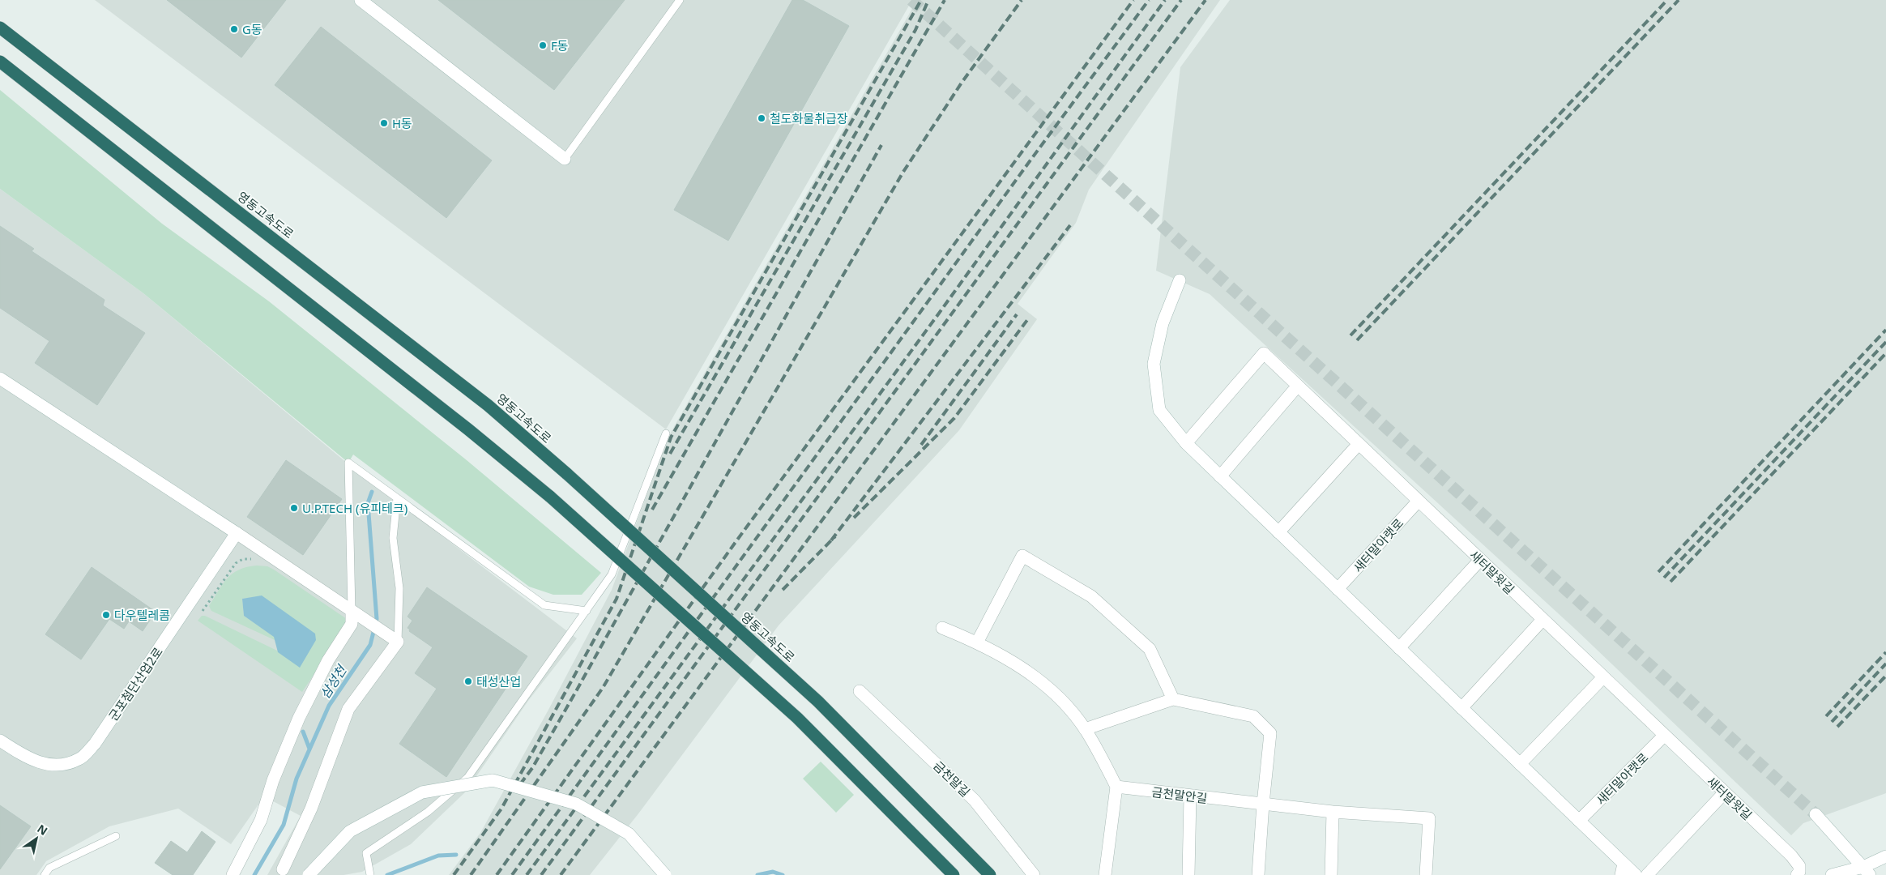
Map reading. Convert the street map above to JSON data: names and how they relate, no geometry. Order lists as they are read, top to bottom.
{
  "streets": {
    "highway": ["영동고속도로"],
    "street": [
      "새터말아랫로",
      "새터말윗길",
      "군포첨단산업2로",
      "금천말길",
      "금천말안길"
    ]
  },
  "crossings": [
    ["새터말아랫로", "새터말윗길"]
  ],
  "water": ["삼성천"],
  "places": [
    "G동",
    "F동",
    "철도화물취급장",
    "H동",
    "U.P.TECH (유피테크)",
    "다우텔레콤",
    "태성산업"
  ],
  "north": "top right"
}
